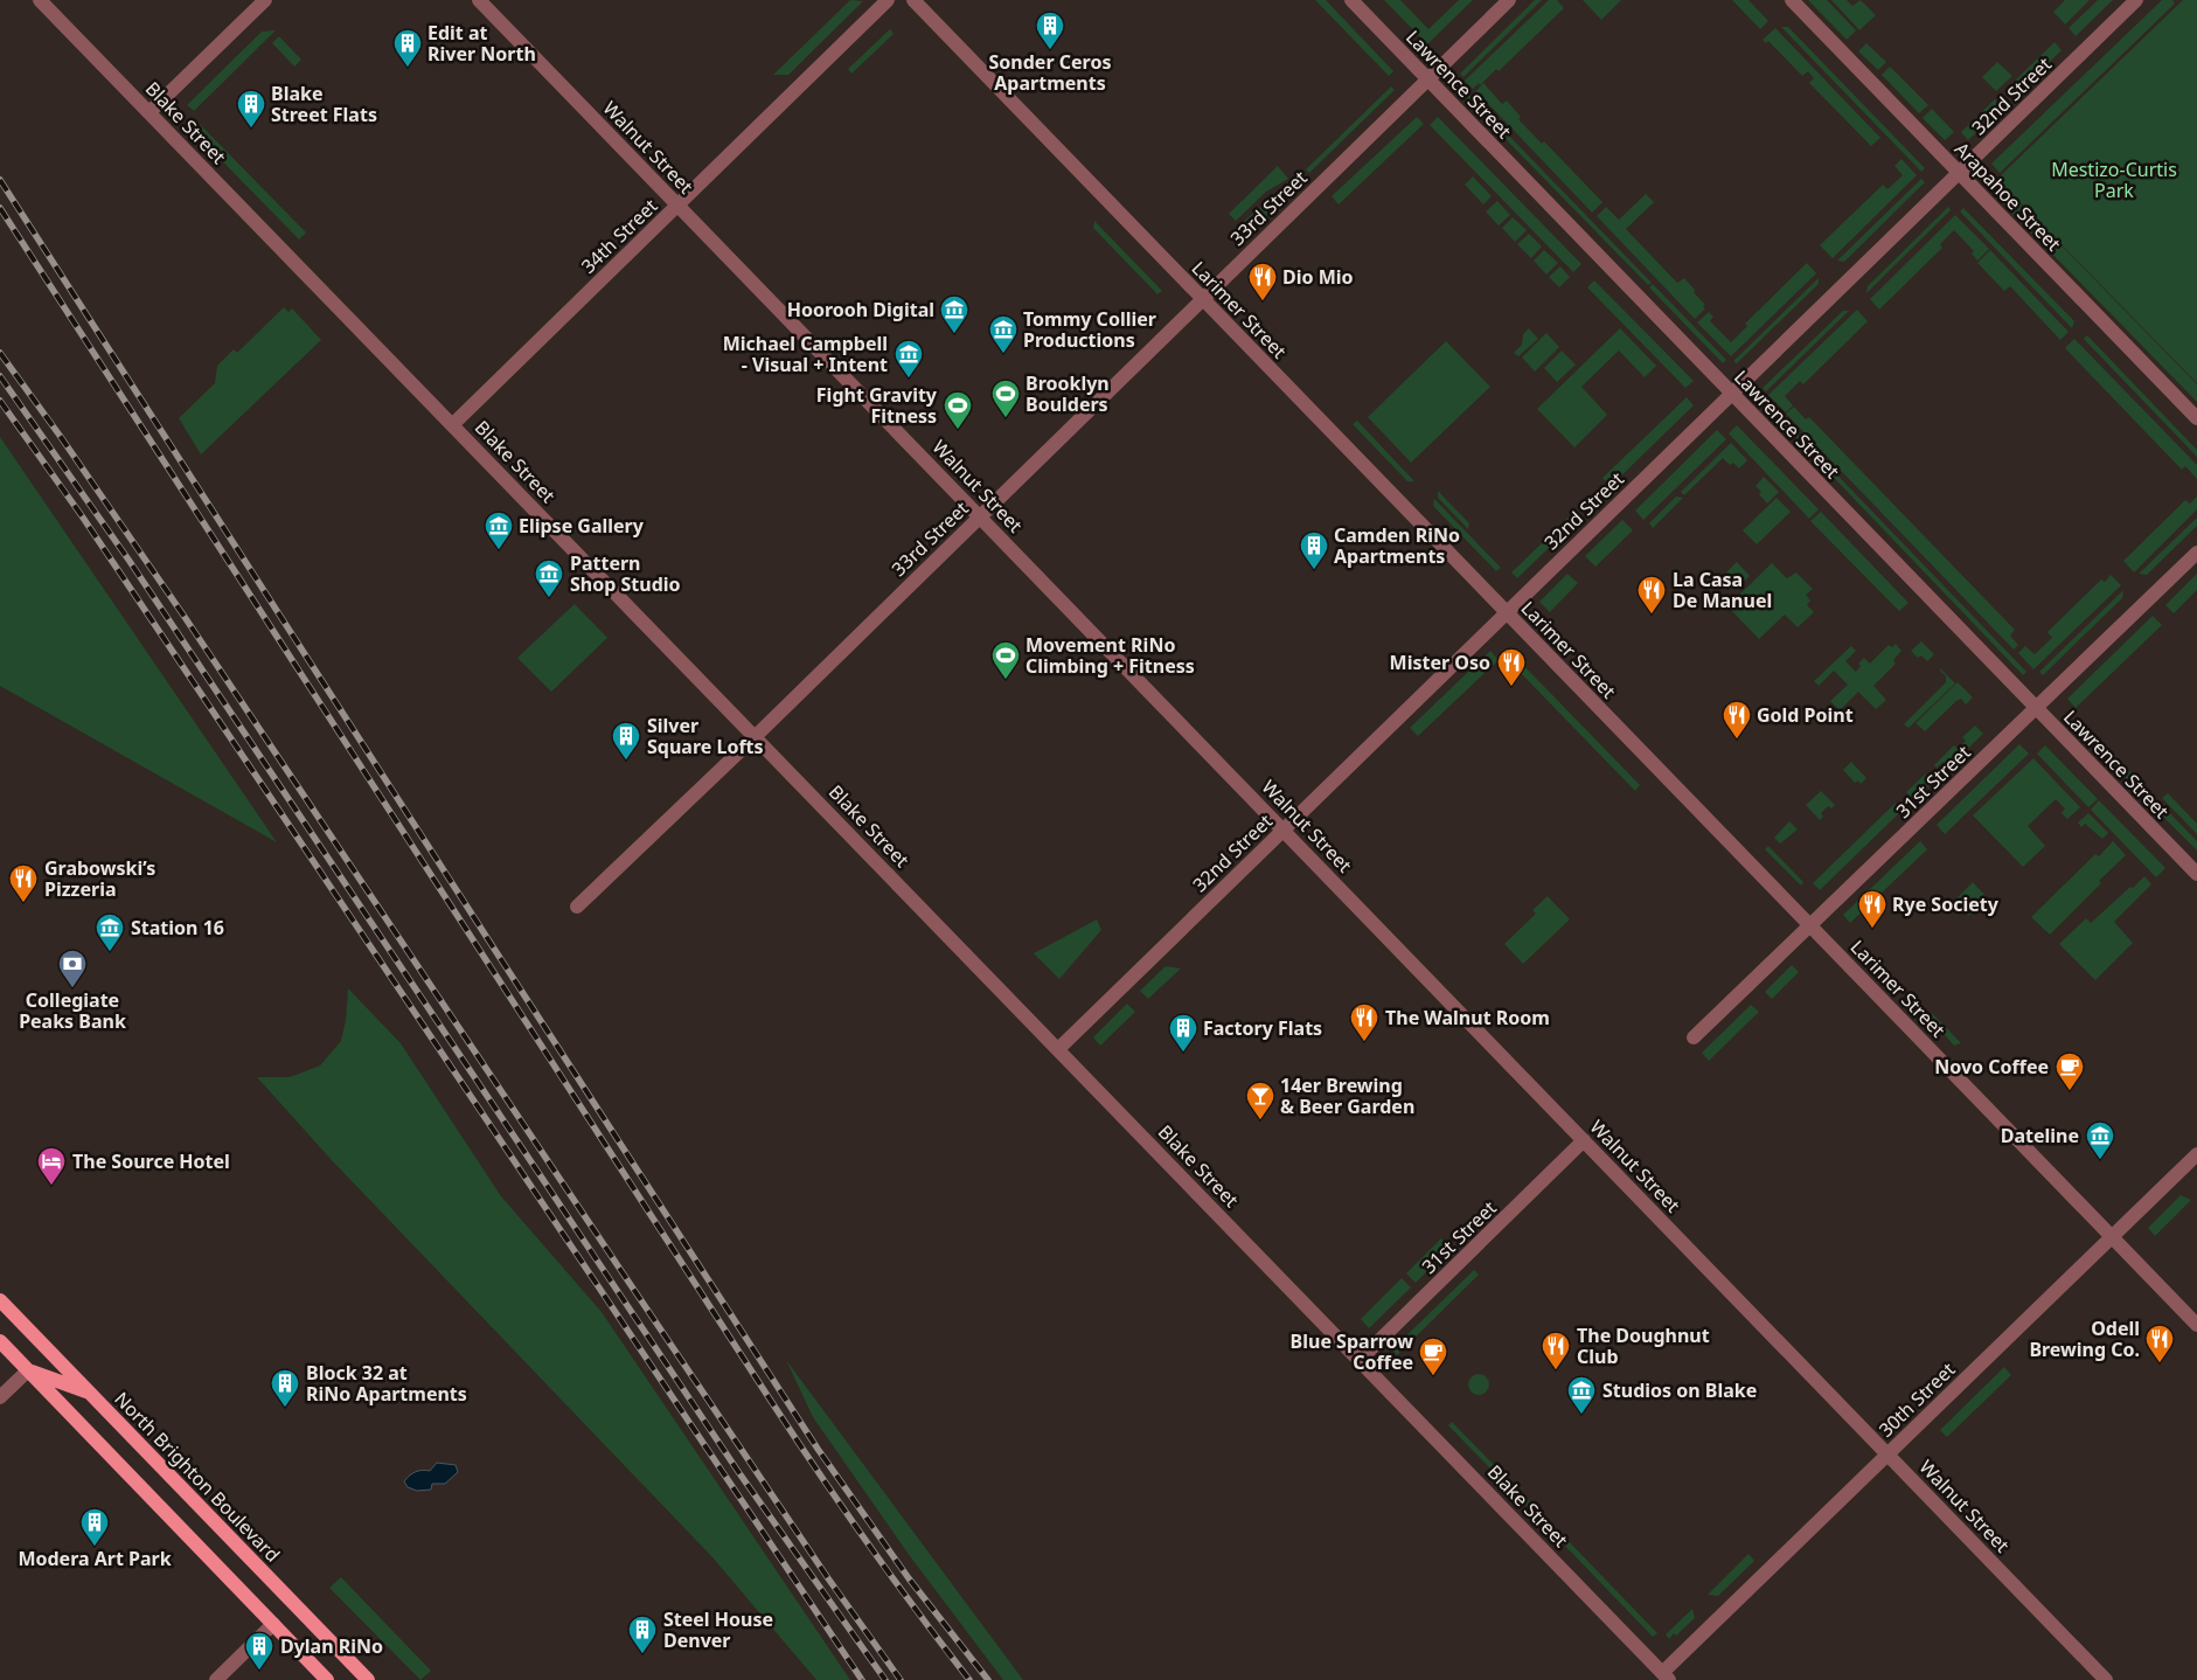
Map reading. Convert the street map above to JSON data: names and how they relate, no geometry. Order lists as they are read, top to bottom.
{
  "streets": {
    "main road": ["North Brighton Boulevard"],
    "street": [
      "Lawrence Street",
      "32nd Street",
      "Blake Street",
      "Walnut Street",
      "Arapahoe Street",
      "33rd Street",
      "34th Street",
      "Larimer Street",
      "31st Street",
      "30th Street"
    ]
  },
  "crossings": [
    ["Lawrence Street", "32nd Street"],
    ["Lawrence Street", "33rd Street"],
    ["Lawrence Street", "31st Street"],
    ["32nd Street", "Blake Street"],
    ["32nd Street", "Walnut Street"],
    ["32nd Street", "Arapahoe Street"],
    ["32nd Street", "Larimer Street"],
    ["Blake Street", "33rd Street"],
    ["Blake Street", "34th Street"],
    ["Blake Street", "31st Street"],
    ["Blake Street", "30th Street"],
    ["Walnut Street", "33rd Street"],
    ["Walnut Street", "34th Street"],
    ["Walnut Street", "31st Street"],
    ["Walnut Street", "30th Street"],
    ["33rd Street", "Larimer Street"],
    ["Larimer Street", "31st Street"],
    ["Larimer Street", "30th Street"]
  ],
  "parks": ["Mestizo-Curtis Park"],
  "places": {
    "building": [
      "Sonder Ceros Apartments",
      "Edit at River North",
      "Blake Street Flats",
      "Camden RiNo Apartments",
      "Silver Square Lofts",
      "Factory Flats",
      "Block 32 at RiNo Apartments",
      "Modera Art Park",
      "Steel House Denver",
      "Dylan RiNo"
    ],
    "restaurant": [
      "Dio Mio",
      "La Casa De Manuel",
      "Mister Oso",
      "Gold Point",
      "Grabowski’s Pizzeria",
      "Rye Society",
      "The Walnut Room",
      "Odell Brewing Co.",
      "The Doughnut Club"
    ],
    "museum": [
      "Hoorooh Digital",
      "Tommy Collier Productions",
      "Michael Campbell - Visual + Intent",
      "Elipse Gallery",
      "Pattern Shop Studio",
      "Station 16",
      "Dateline",
      "Studios on Blake"
    ],
    "sports": ["Brooklyn Boulders", "Fight Gravity Fitness", "Movement RiNo Climbing + Fitness"],
    "bank": ["Collegiate Peaks Bank"],
    "cafe": ["Novo Coffee", "Blue Sparrow Coffee"],
    "bar": ["14er Brewing & Beer Garden"],
    "hotel": ["The Source Hotel"]
  }
}
